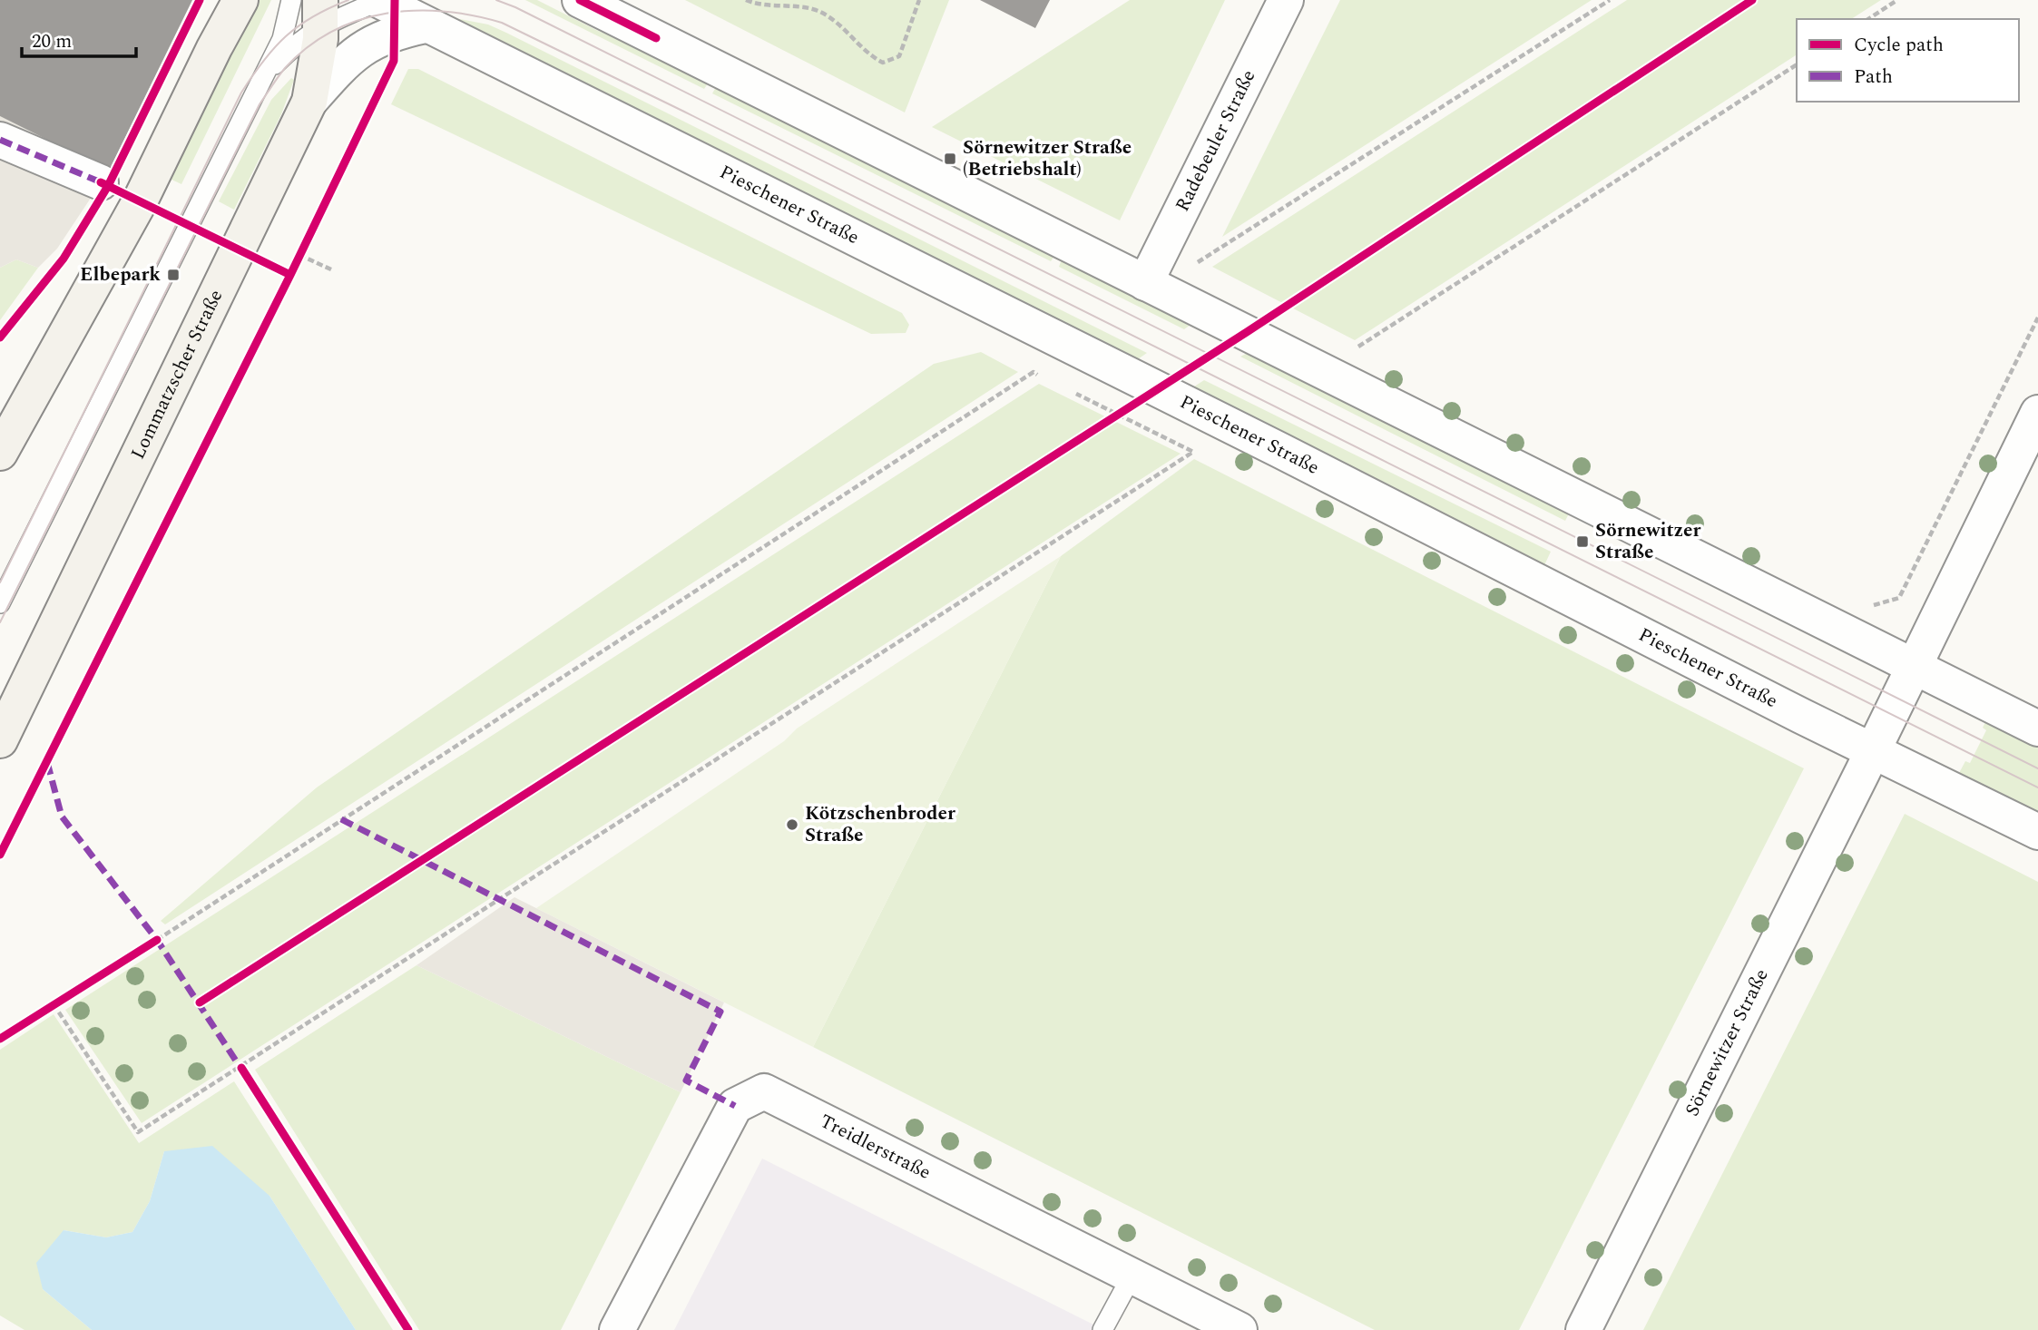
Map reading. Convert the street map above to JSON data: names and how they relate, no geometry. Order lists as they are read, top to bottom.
{
  "streets": {
    "main road": ["Lommatzscher Straße"],
    "street": [
      "Radebeuler Straße",
      "Pieschener Straße",
      "Sörnewitzer Straße",
      "Treidlerstraße"
    ]
  },
  "crossings": [
    ["Pieschener Straße", "Sörnewitzer Straße"]
  ],
  "places": {
    "transit": ["Sörnewitzer Straße (Betriebshalt)", "Elbepark", "Sörnewitzer Straße"],
    "other": ["Kötzschenbroder Straße"]
  },
  "legend": ["Cycle path", "Path"],
  "scale_bar": "20 m"
}
